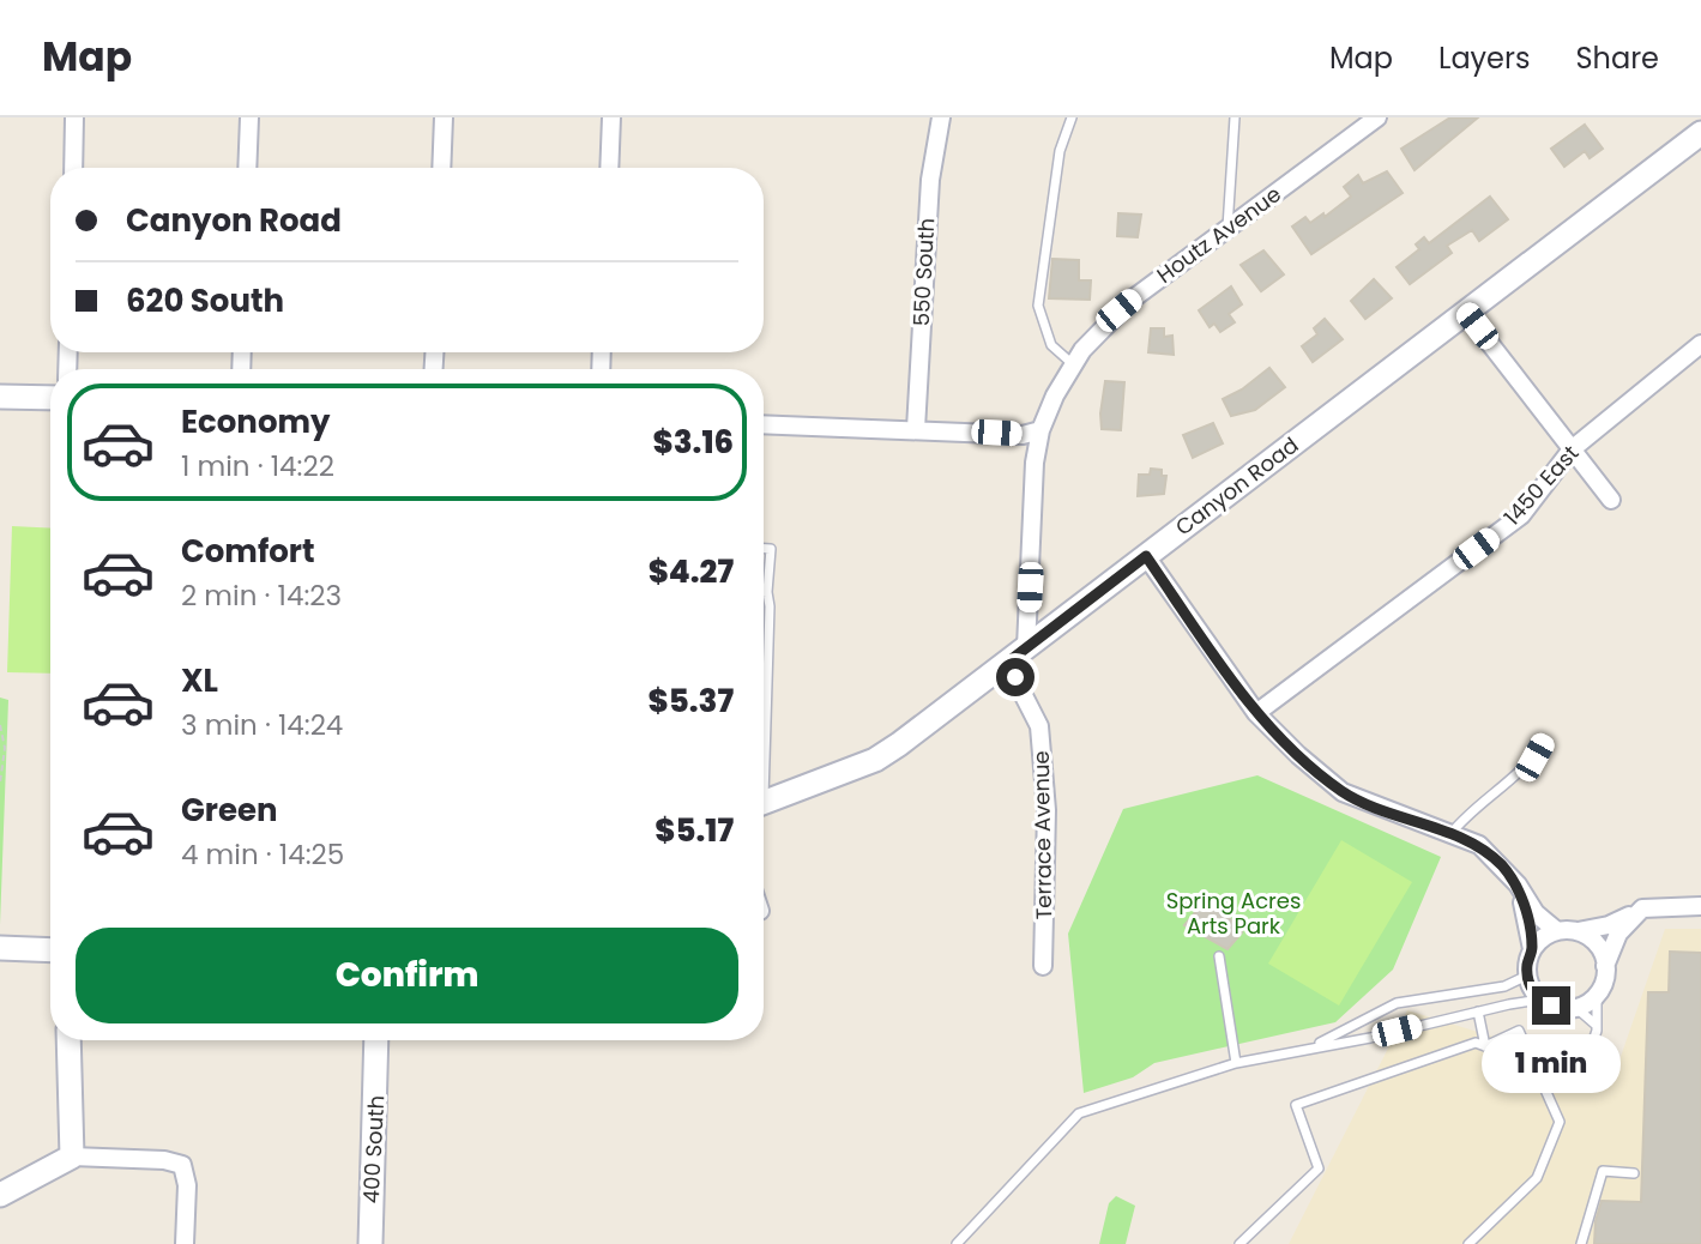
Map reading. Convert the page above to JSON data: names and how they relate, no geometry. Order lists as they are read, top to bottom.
{
  "streets": {
    "main road": ["Canyon Road", "400 South"],
    "street": [
      "Houtz Avenue",
      "550 South",
      "1450 East",
      "Terrace Avenue"
    ]
  },
  "crossings": [
    ["Canyon Road", "Terrace Avenue"]
  ],
  "parks": ["Spring Acres Arts Park"],
  "page": {
    "header": "Map",
    "nav": ["Map", "Layers", "Share"],
    "banner": ["Canyon Road", "620 South"],
    "list": [
      {
        "name": "Economy",
        "note": "1 min · 14:22",
        "value": "$3.16"
      },
      {
        "name": "Comfort",
        "note": "2 min · 14:23",
        "value": "$4.27"
      },
      {
        "name": "XL",
        "note": "3 min · 14:24",
        "value": "$5.37"
      },
      {
        "name": "Green",
        "note": "4 min · 14:25",
        "value": "$5.17"
      }
    ],
    "buttons": "Confirm",
    "bubble": "1 min"
  }
}
